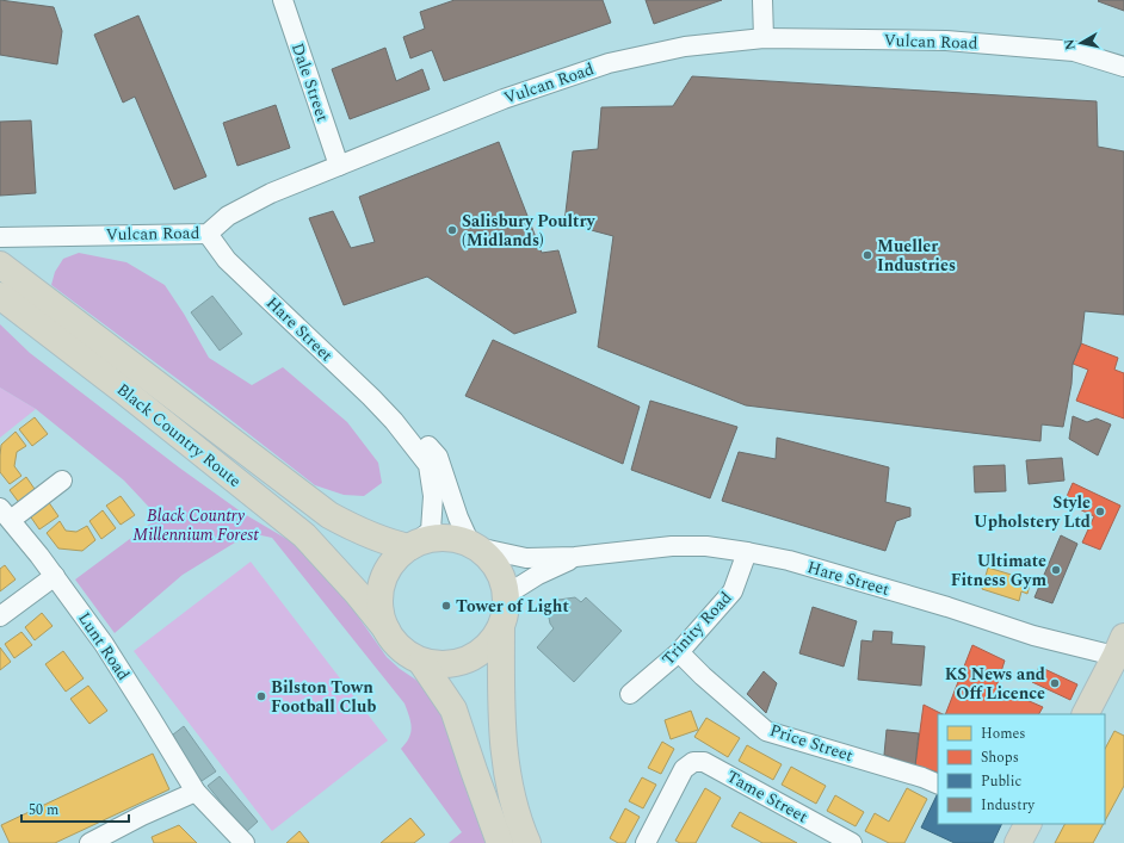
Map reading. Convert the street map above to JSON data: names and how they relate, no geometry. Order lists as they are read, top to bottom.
{
  "streets": {
    "highway": ["Black Country Route"],
    "street": [
      "Vulcan Road",
      "Dale Street",
      "Hare Street",
      "Trinity Road",
      "Lunt Road",
      "Price Street",
      "Tame Street"
    ]
  },
  "crossings": [
    ["Vulcan Road", "Dale Street"],
    ["Vulcan Road", "Hare Street"],
    ["Hare Street", "Black Country Route"],
    ["Hare Street", "Trinity Road"],
    ["Trinity Road", "Price Street"]
  ],
  "parks": ["Black Country Millennium Forest"],
  "places": [
    "Salisbury Poultry (Midlands)",
    "Mueller Industries",
    "Style Upholstery Ltd",
    "Ultimate Fitness Gym",
    "Tower of Light",
    "KS News and Off Licence",
    "Bilston Town Football Club"
  ],
  "legend": [
    "Homes",
    "Shops",
    "Public",
    "Industry"
  ],
  "scale_bar": "50 m",
  "north": "left"
}
